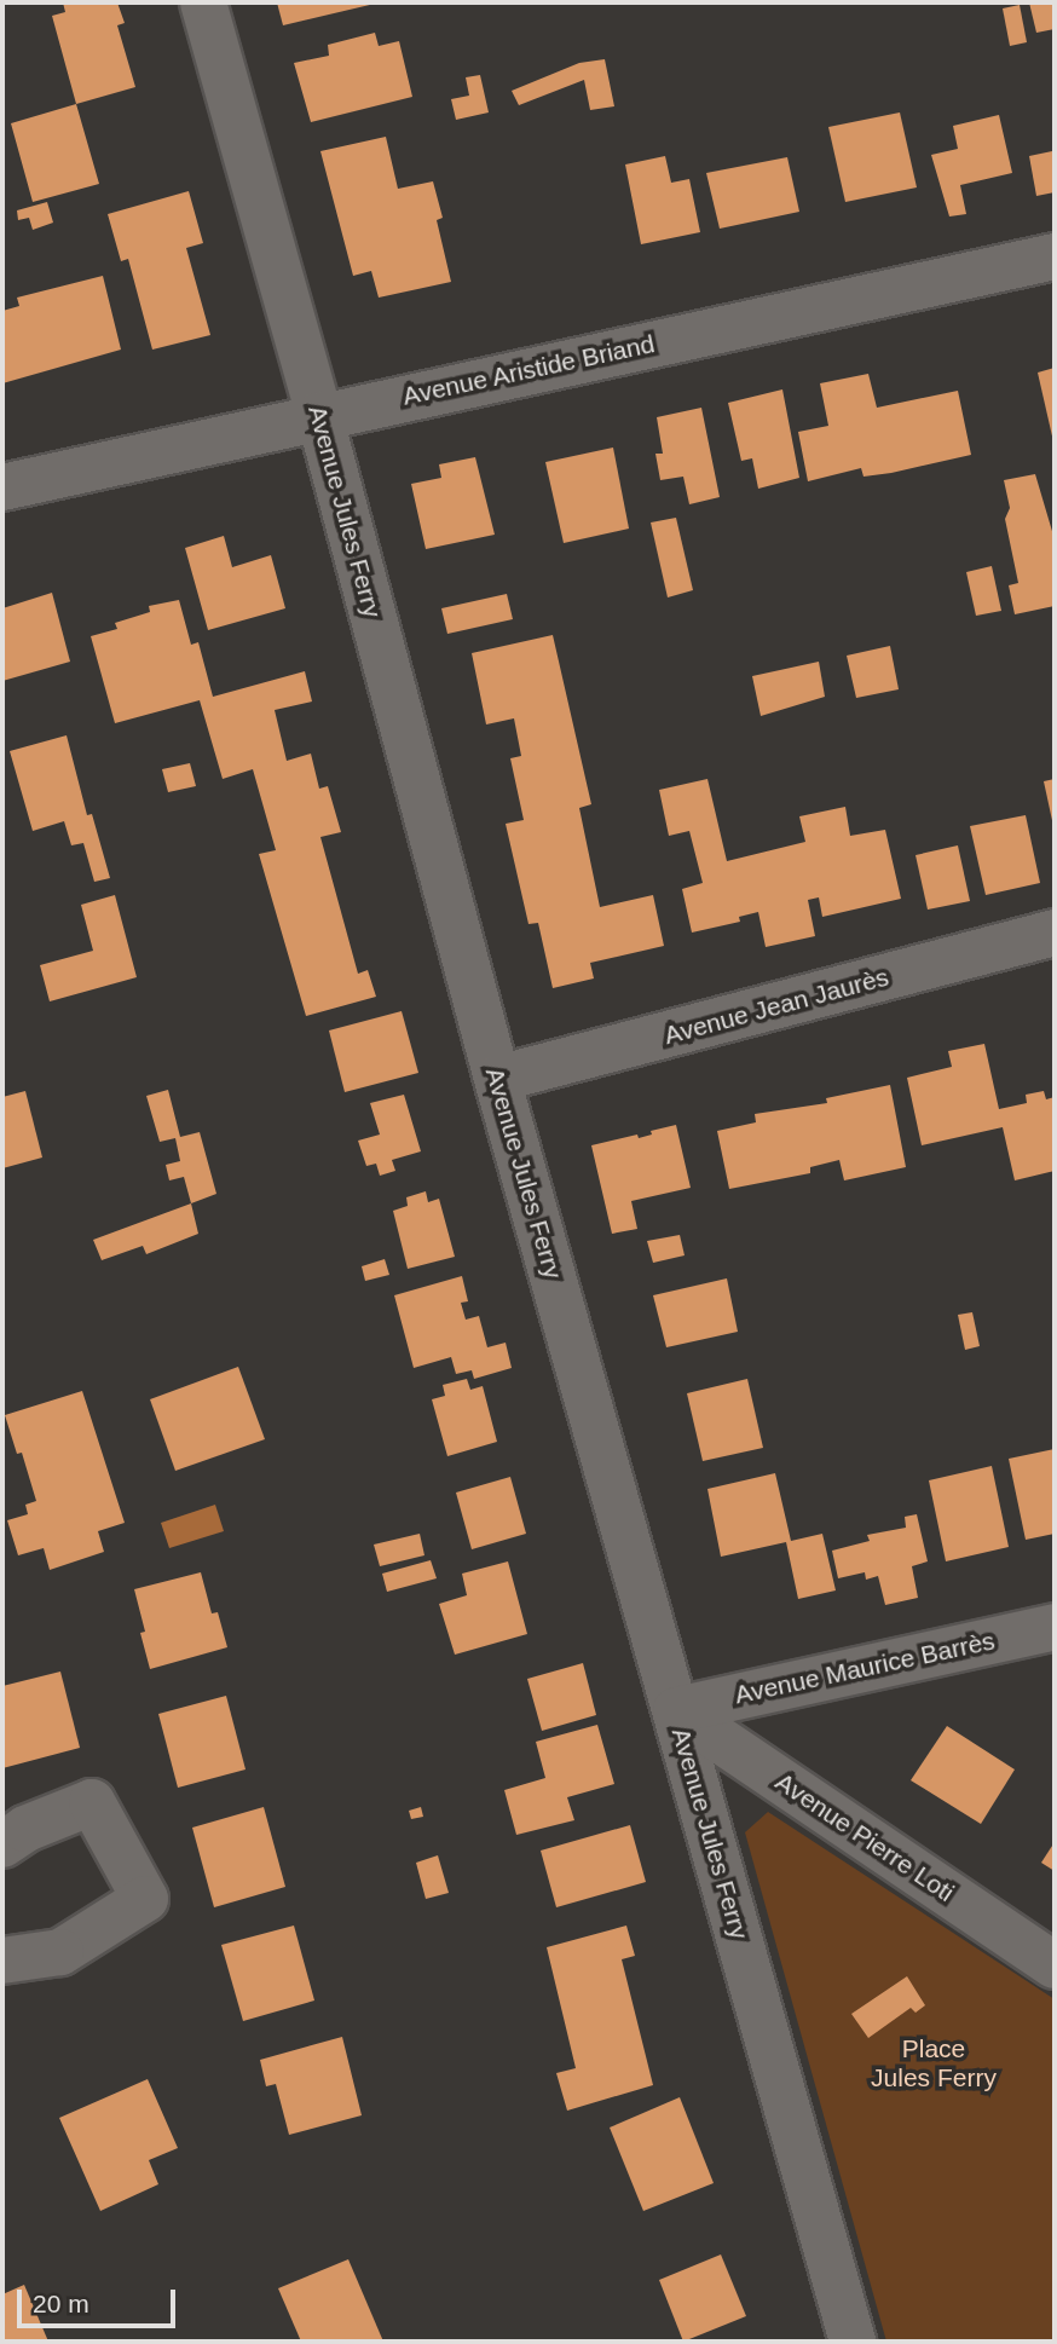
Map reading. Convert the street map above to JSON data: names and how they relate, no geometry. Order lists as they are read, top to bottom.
{
  "streets": {
    "street": [
      "Avenue Aristide Briand",
      "Avenue Jules Ferry",
      "Avenue Jean Jaurès",
      "Avenue Maurice Barrès",
      "Avenue Pierre Loti"
    ]
  },
  "crossings": [
    ["Avenue Aristide Briand", "Avenue Jules Ferry"],
    ["Avenue Jules Ferry", "Avenue Jean Jaurès"],
    ["Avenue Jules Ferry", "Avenue Maurice Barrès"],
    ["Avenue Jules Ferry", "Avenue Pierre Loti"],
    ["Avenue Maurice Barrès", "Avenue Pierre Loti"]
  ],
  "parks": ["Place Jules Ferry"],
  "scale_bar": "20 m"
}
